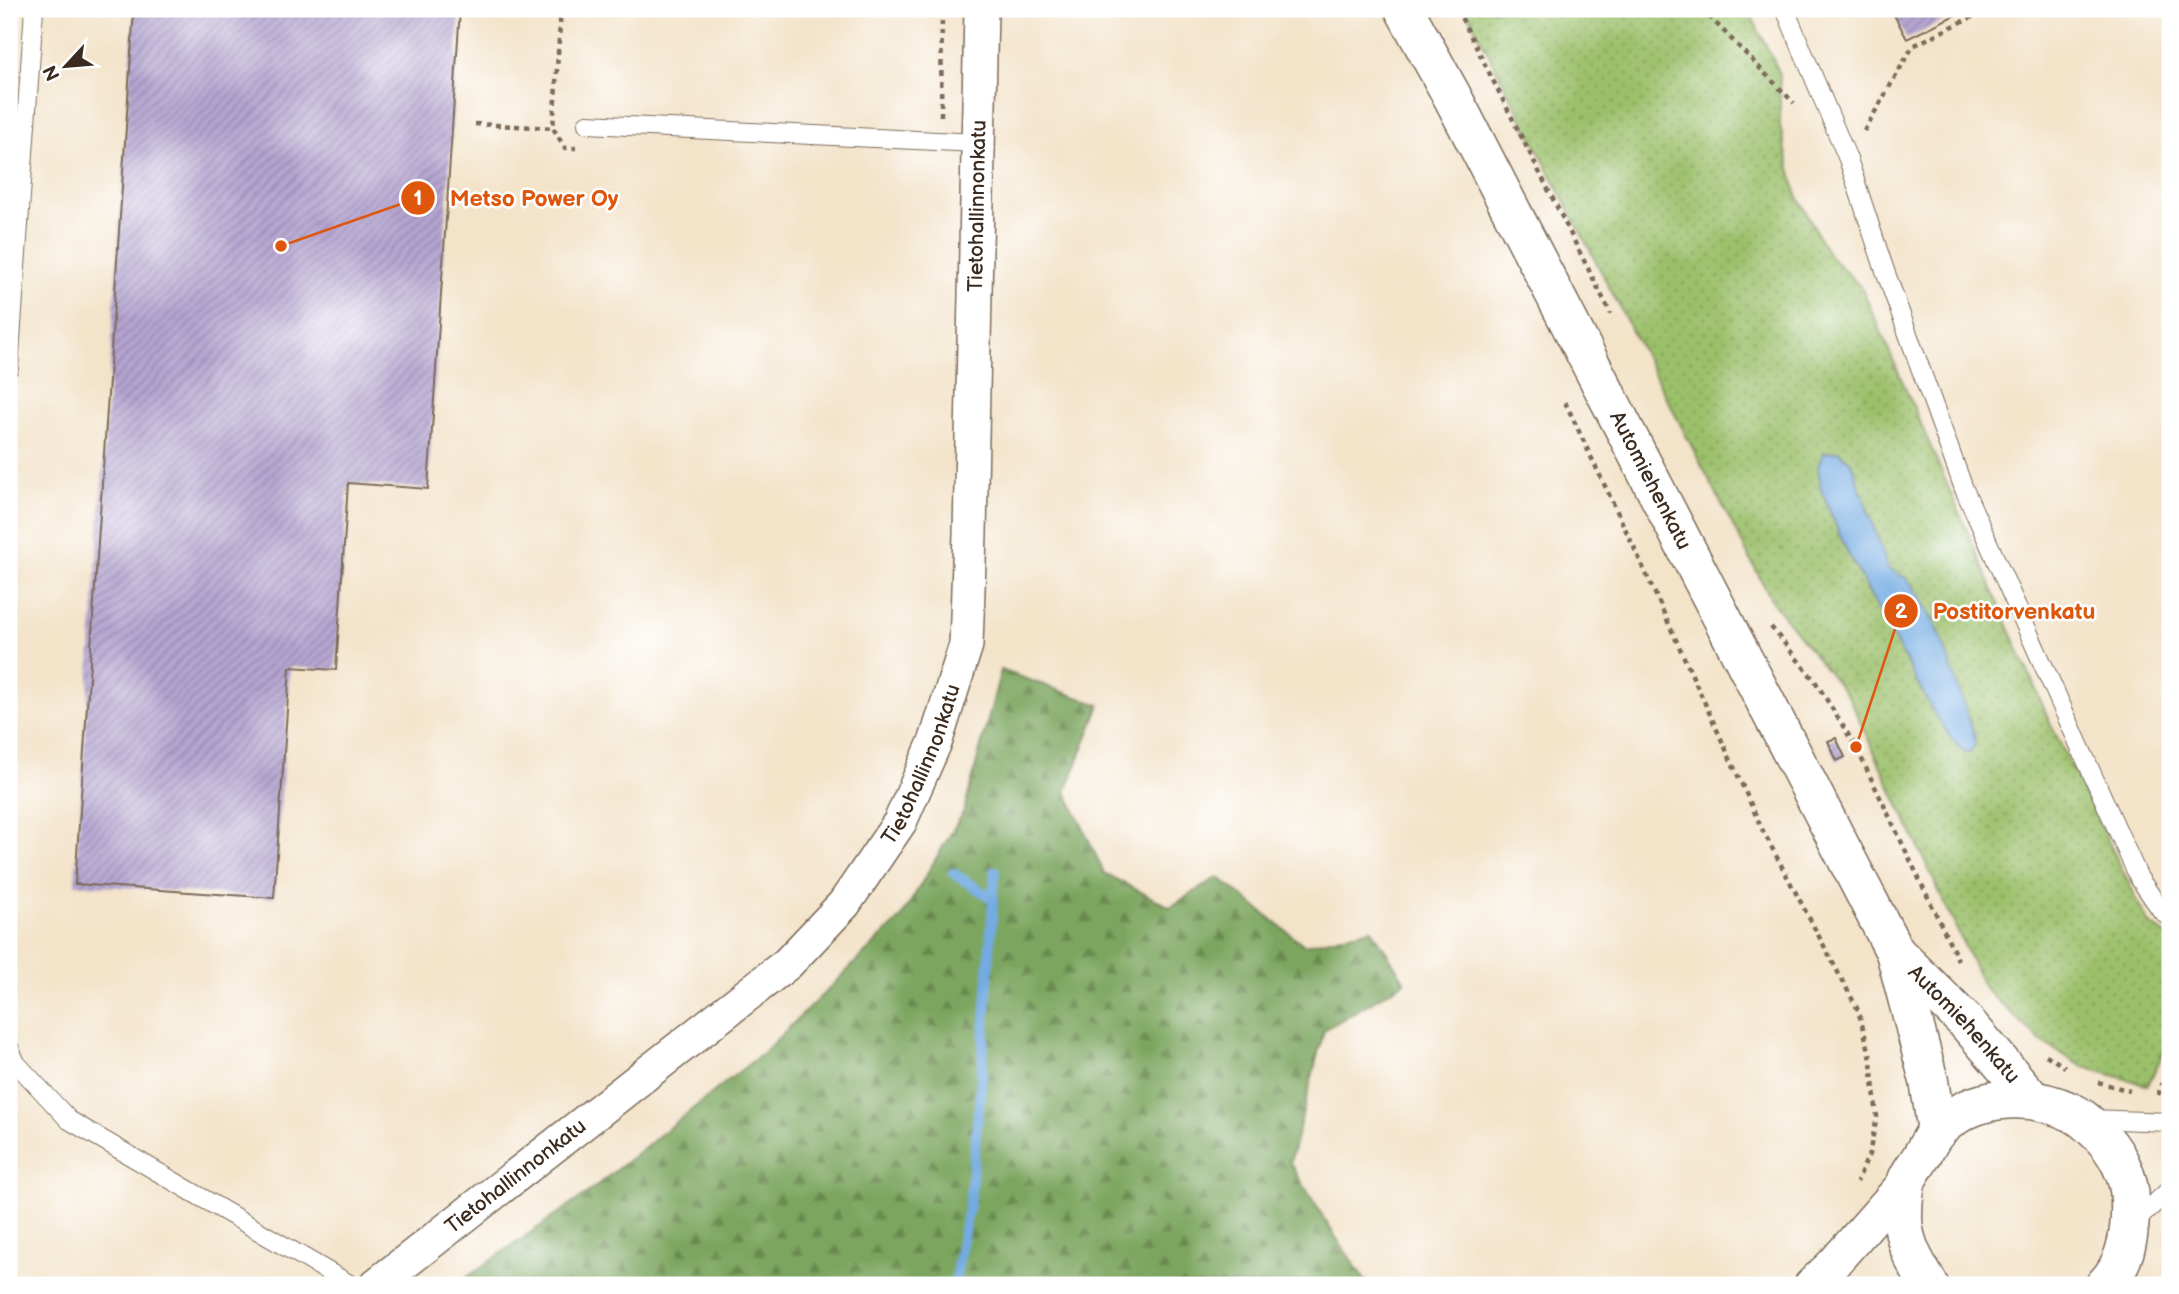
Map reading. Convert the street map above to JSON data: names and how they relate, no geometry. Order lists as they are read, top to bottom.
{
  "streets": {
    "main road": ["Automiehenkatu"],
    "street": ["Tietohallinnonkatu"]
  },
  "places": ["Metso Power Oy", "Postitorvenkatu"],
  "north": "bottom left"
}
